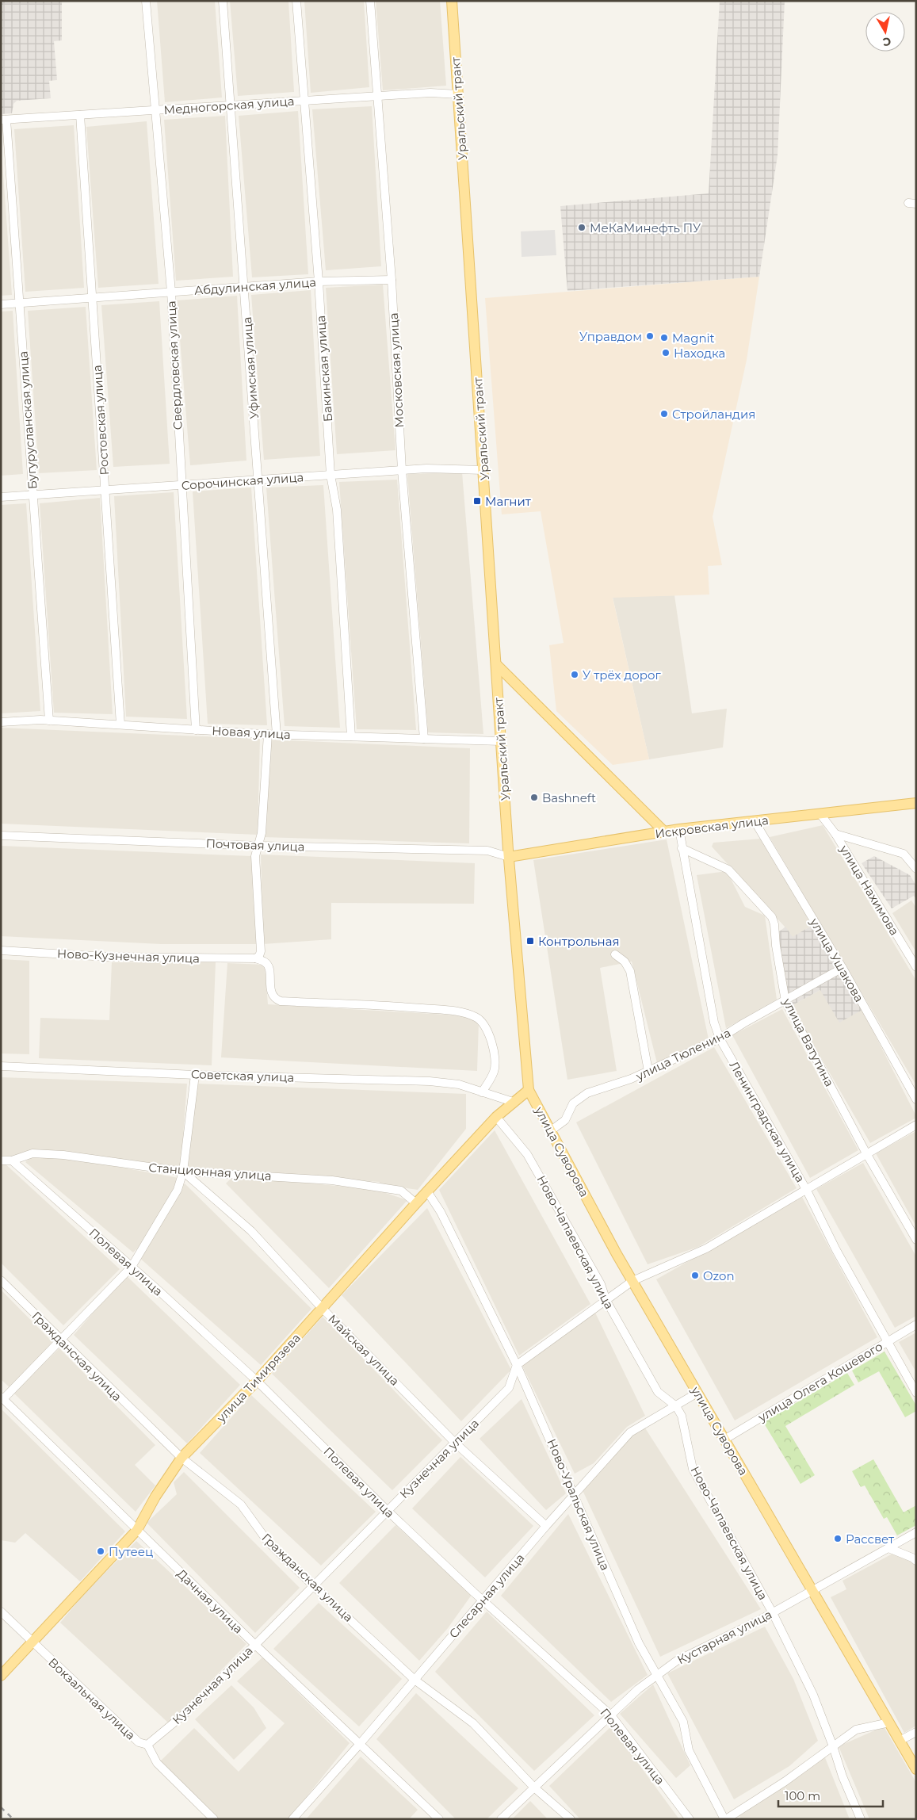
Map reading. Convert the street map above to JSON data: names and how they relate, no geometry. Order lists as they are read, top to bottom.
{
  "streets": {
    "main road": [
      "Уральский тракт",
      "Искровская улица",
      "улица Суворова",
      "улица Тимирязева"
    ],
    "street": [
      "Медногорская улица",
      "Абдулинская улица",
      "Свердловская улица",
      "Уфимская улица",
      "Бакинская улица",
      "Московская улица",
      "Бугурусланская улица",
      "Ростовская улица",
      "Сорочинская улица",
      "Новая улица",
      "Почтовая улица",
      "улица Нахимова",
      "Ново-Кузнечная улица",
      "улица Ушакова",
      "улица Ватутина",
      "улица Тюленина",
      "Советская улица",
      "Ленинградская улица",
      "Станционная улица",
      "Ново-Чапаевская улица",
      "Полевая улица",
      "Майская улица",
      "Гражданская улица",
      "улица Олега Кошевого",
      "Кузнечная улица",
      "Ново-Уральская улица",
      "Слесарная улица",
      "Дачная улица",
      "Кустарная улица",
      "Вокзальная улица"
    ]
  },
  "crossings": [
    ["Медногорская улица", "Уральский тракт"],
    ["Медногорская улица", "Свердловская улица"],
    ["Медногорская улица", "Уфимская улица"],
    ["Медногорская улица", "Бакинская улица"],
    ["Медногорская улица", "Московская улица"],
    ["Медногорская улица", "Бугурусланская улица"],
    ["Медногорская улица", "Ростовская улица"],
    ["Уральский тракт", "Сорочинская улица"],
    ["Уральский тракт", "Новая улица"],
    ["Уральский тракт", "Искровская улица"],
    ["Уральский тракт", "Почтовая улица"],
    ["Уральский тракт", "улица Суворова"],
    ["Уральский тракт", "улица Тимирязева"],
    ["Абдулинская улица", "Свердловская улица"],
    ["Абдулинская улица", "Уфимская улица"],
    ["Абдулинская улица", "Бакинская улица"],
    ["Абдулинская улица", "Московская улица"],
    ["Абдулинская улица", "Бугурусланская улица"],
    ["Абдулинская улица", "Ростовская улица"],
    ["Свердловская улица", "Сорочинская улица"],
    ["Свердловская улица", "Новая улица"],
    ["Уфимская улица", "Сорочинская улица"],
    ["Уфимская улица", "Новая улица"],
    ["Уфимская улица", "Почтовая улица"],
    ["Уфимская улица", "Ново-Кузнечная улица"],
    ["Бакинская улица", "Сорочинская улица"],
    ["Бакинская улица", "Новая улица"],
    ["Московская улица", "Сорочинская улица"],
    ["Московская улица", "Новая улица"],
    ["Бугурусланская улица", "Сорочинская улица"],
    ["Бугурусланская улица", "Новая улица"],
    ["Ростовская улица", "Сорочинская улица"],
    ["Ростовская улица", "Новая улица"],
    ["Искровская улица", "Почтовая улица"],
    ["Искровская улица", "улица Нахимова"],
    ["Искровская улица", "улица Ушакова"],
    ["Искровская улица", "Ленинградская улица"],
    ["улица Ушакова", "улица Тюленина"],
    ["улица Ватутина", "улица Тюленина"],
    ["улица Ватутина", "Ленинградская улица"],
    ["улица Тюленина", "Ленинградская улица"],
    ["улица Тюленина", "улица Суворова"],
    ["Советская улица", "улица Тимирязева"],
    ["Ленинградская улица", "улица Олега Кошевого"],
    ["улица Суворова", "улица Тимирязева"],
    ["улица Суворова", "улица Олега Кошевого"],
    ["улица Суворова", "Слесарная улица"],
    ["улица Суворова", "Кустарная улица"],
    ["Станционная улица", "Полевая улица"],
    ["Станционная улица", "Майская улица"],
    ["Станционная улица", "улица Тимирязева"],
    ["Ново-Чапаевская улица", "улица Тимирязева"],
    ["Ново-Чапаевская улица", "Слесарная улица"],
    ["Ново-Чапаевская улица", "Кустарная улица"],
    ["Полевая улица", "улица Тимирязева"],
    ["Полевая улица", "Кузнечная улица"],
    ["Полевая улица", "Слесарная улица"],
    ["Полевая улица", "Кустарная улица"],
    ["Майская улица", "улица Тимирязева"],
    ["Майская улица", "Кузнечная улица"],
    ["Майская улица", "Слесарная улица"],
    ["Гражданская улица", "улица Тимирязева"],
    ["Гражданская улица", "Кузнечная улица"],
    ["Гражданская улица", "Слесарная улица"],
    ["Гражданская улица", "Кустарная улица"],
    ["улица Тимирязева", "Ново-Уральская улица"],
    ["улица Тимирязева", "Дачная улица"],
    ["улица Тимирязева", "Вокзальная улица"],
    ["Кузнечная улица", "Ново-Уральская улица"],
    ["Кузнечная улица", "Дачная улица"],
    ["Кузнечная улица", "Вокзальная улица"],
    ["Ново-Уральская улица", "Слесарная улица"],
    ["Ново-Уральская улица", "Кустарная улица"],
    ["Слесарная улица", "Дачная улица"]
  ],
  "places": {
    "other": [
      "МеКаМинефть ПУ",
      "Управдом",
      "Magnit",
      "Находка",
      "Стройландия",
      "У трёх дорог",
      "Bashneft",
      "Ozon",
      "Рассвет",
      "Путеец"
    ],
    "transit": ["Магнит", "Контрольная"]
  },
  "scale_bar": "100 m",
  "north": "bottom"
}
